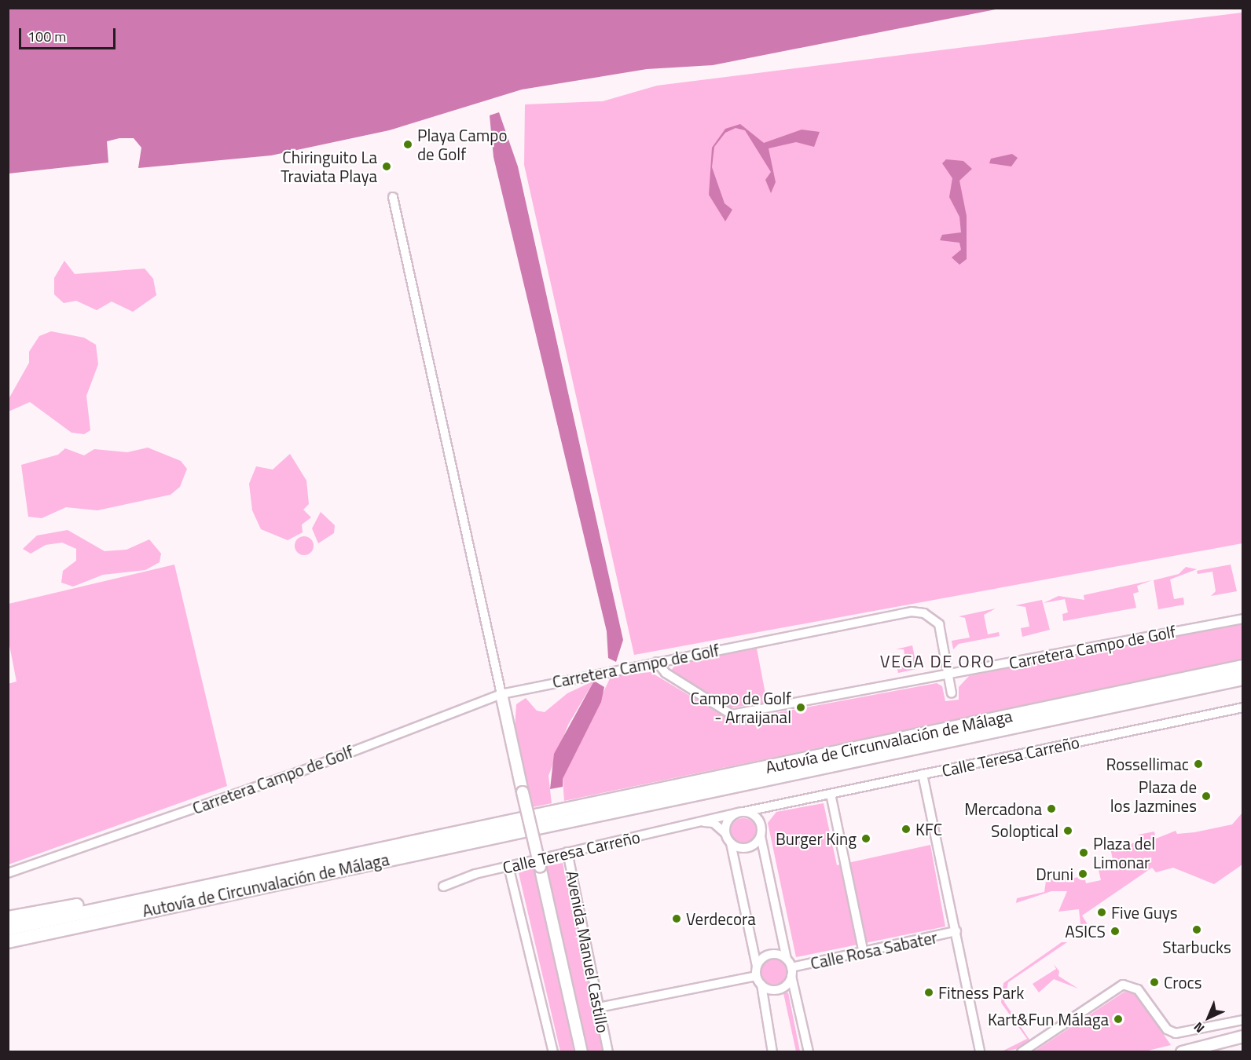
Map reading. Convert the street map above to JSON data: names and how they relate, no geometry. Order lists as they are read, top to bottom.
{
  "streets": {
    "highway": ["Autovía de Circunvalación de Málaga"],
    "main road": ["Avenida Manuel Castillo"],
    "street": ["Carretera Campo de Golf", "Calle Teresa Carreño", "Calle Rosa Sabater"]
  },
  "crossings": [
    ["Carretera Campo de Golf", "Avenida Manuel Castillo"],
    ["Calle Teresa Carreño", "Avenida Manuel Castillo"]
  ],
  "districts": ["VEGA DE ORO"],
  "places": [
    "Playa Campo de Golf",
    "Chiringuito La Traviata Playa",
    "Campo de Golf - Arraijanal",
    "Rossellimac",
    "Plaza de los Jazmines",
    "Mercadona",
    "KFC",
    "Soloptical",
    "Burger King",
    "Plaza del Limonar",
    "Druni",
    "Five Guys",
    "Verdecora",
    "Starbucks",
    "ASICS",
    "Crocs",
    "Fitness Park",
    "Kart&Fun Málaga"
  ],
  "scale_bar": "100 m",
  "north": "bottom left"
}
